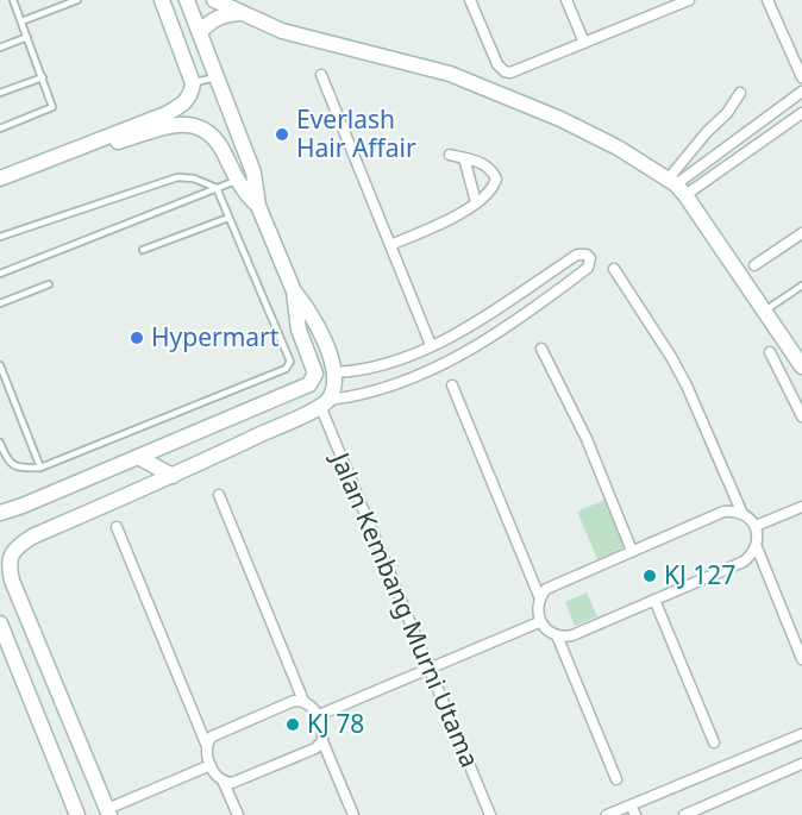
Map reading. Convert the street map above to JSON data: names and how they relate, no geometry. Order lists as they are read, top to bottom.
{
  "streets": {
    "street": ["Jalan Kembang Murni Utama"]
  },
  "places": [
    "Everlash Hair Affair",
    "Hypermart",
    "KJ 127",
    "KJ 78"
  ]
}
